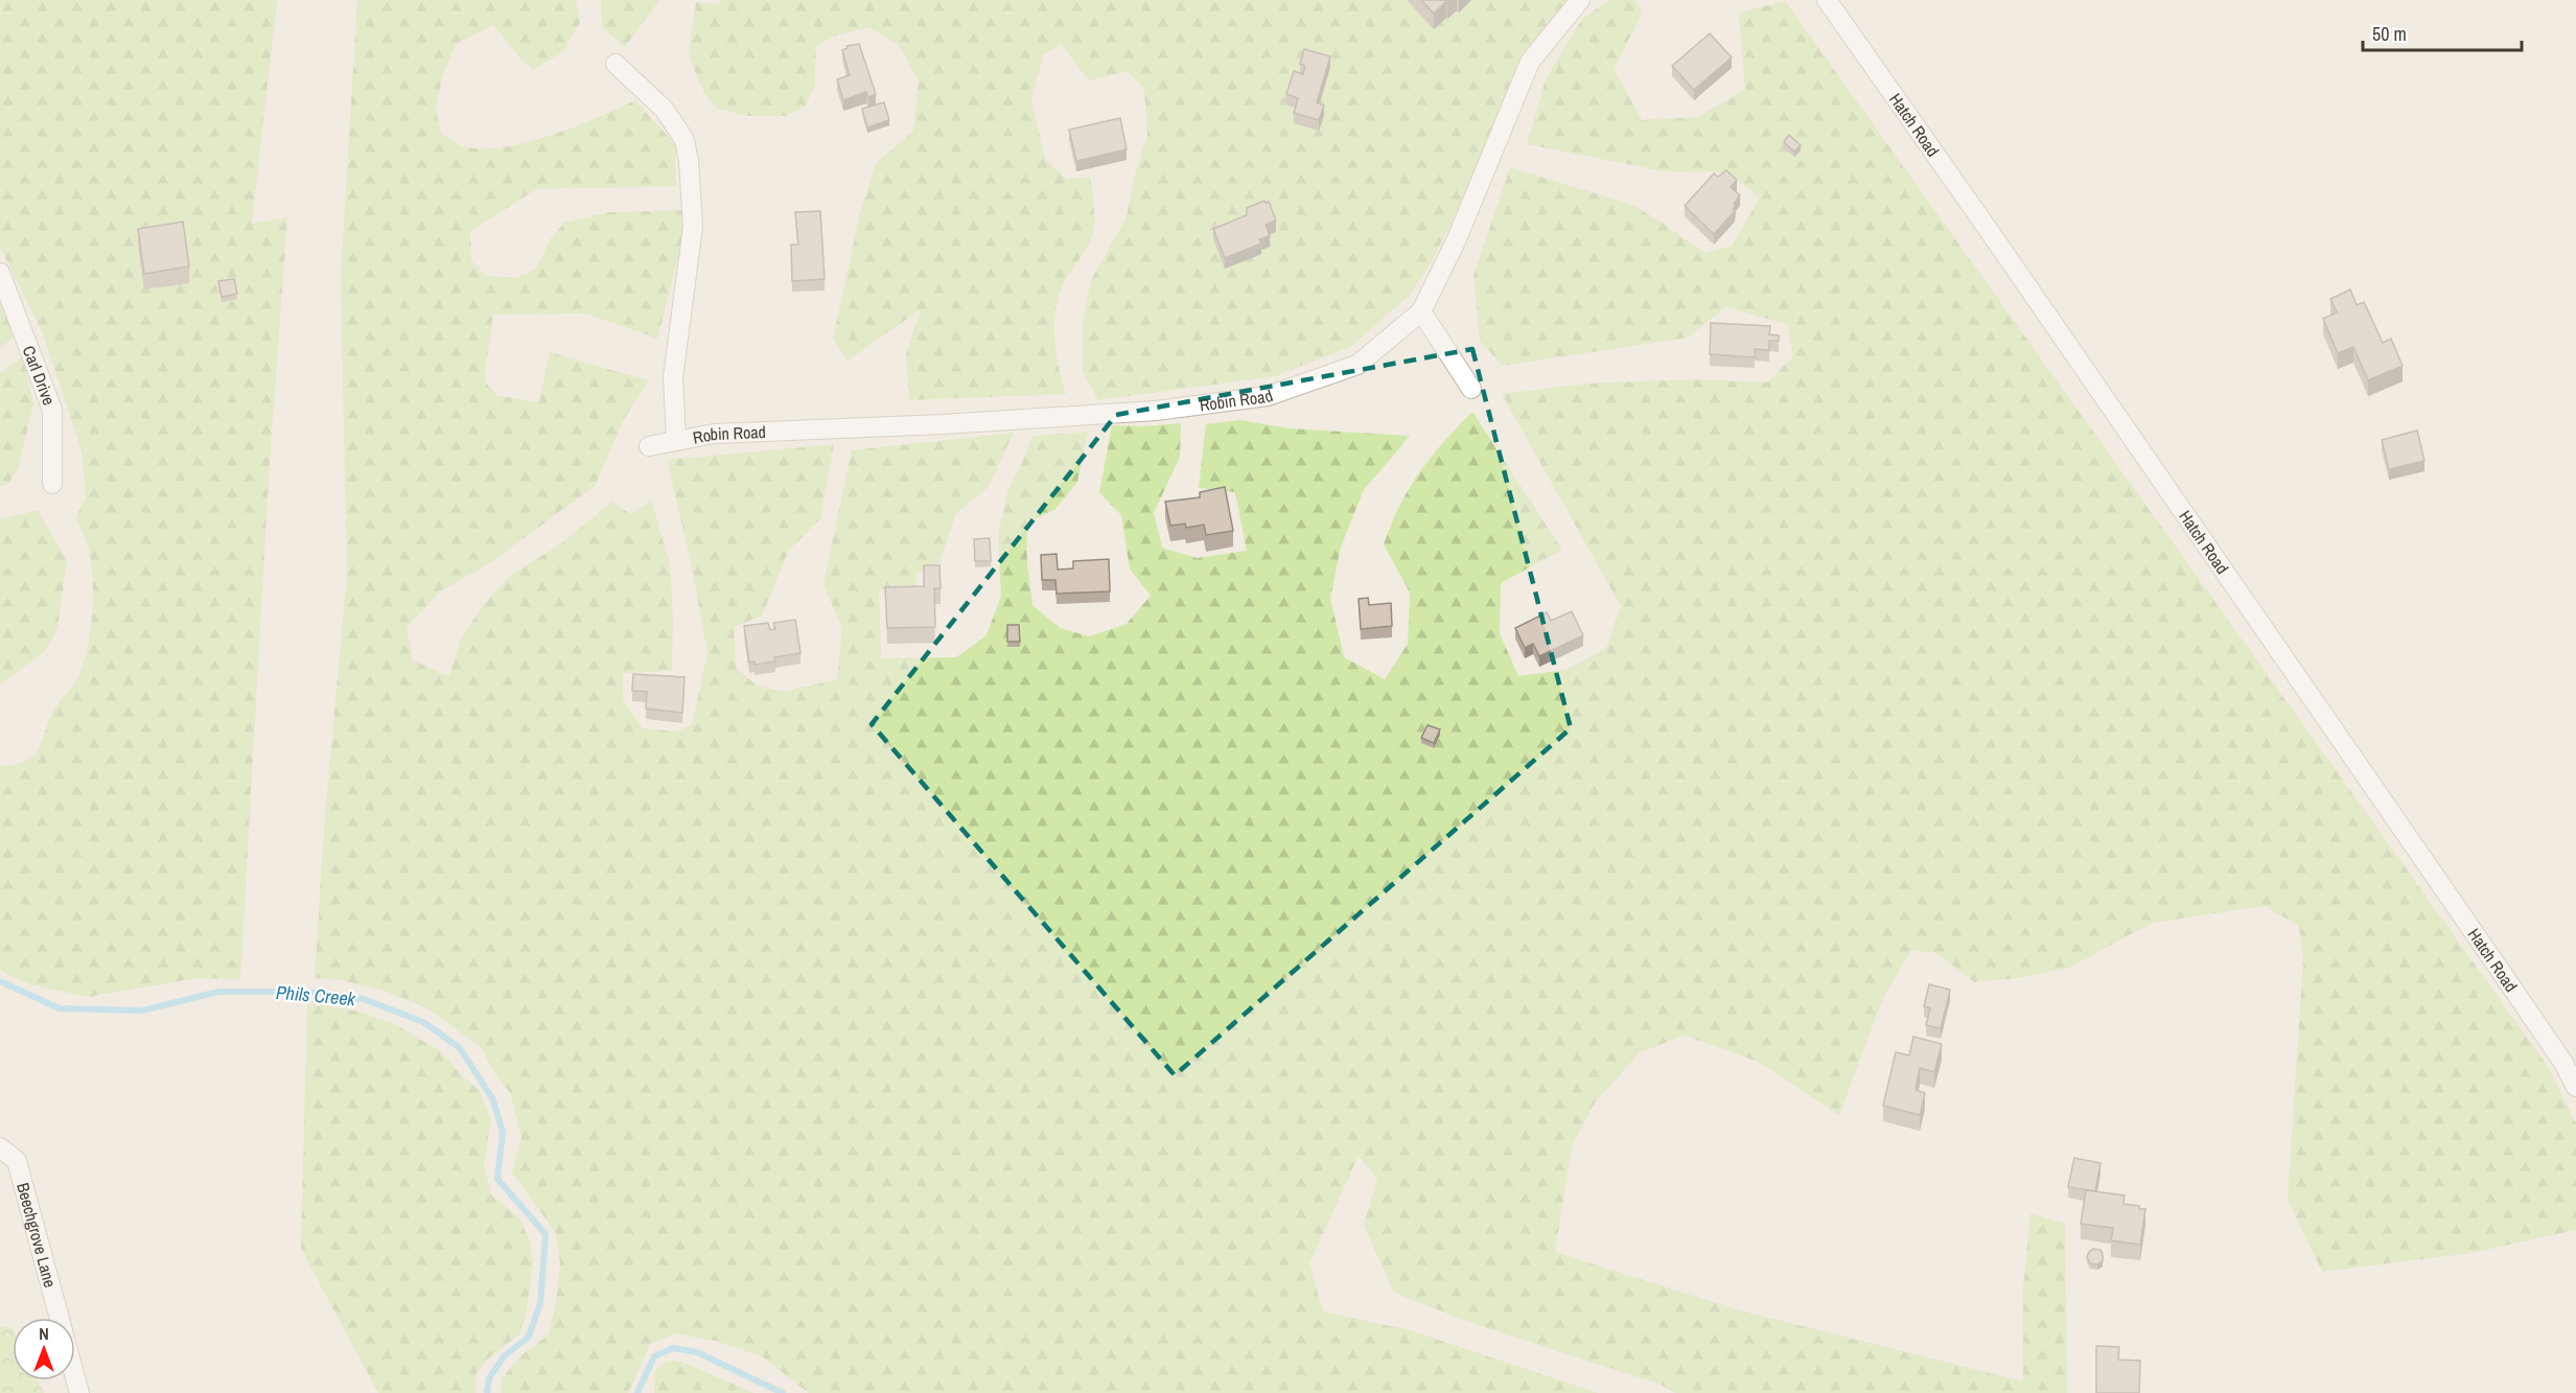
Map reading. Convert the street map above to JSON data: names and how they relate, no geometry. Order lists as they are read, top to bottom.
{
  "streets": {
    "street": [
      "Hatch Road",
      "Carl Drive",
      "Robin Road",
      "Beechgrove Lane"
    ]
  },
  "water": ["Phils Creek"],
  "scale_bar": "50 m",
  "north": "top"
}
